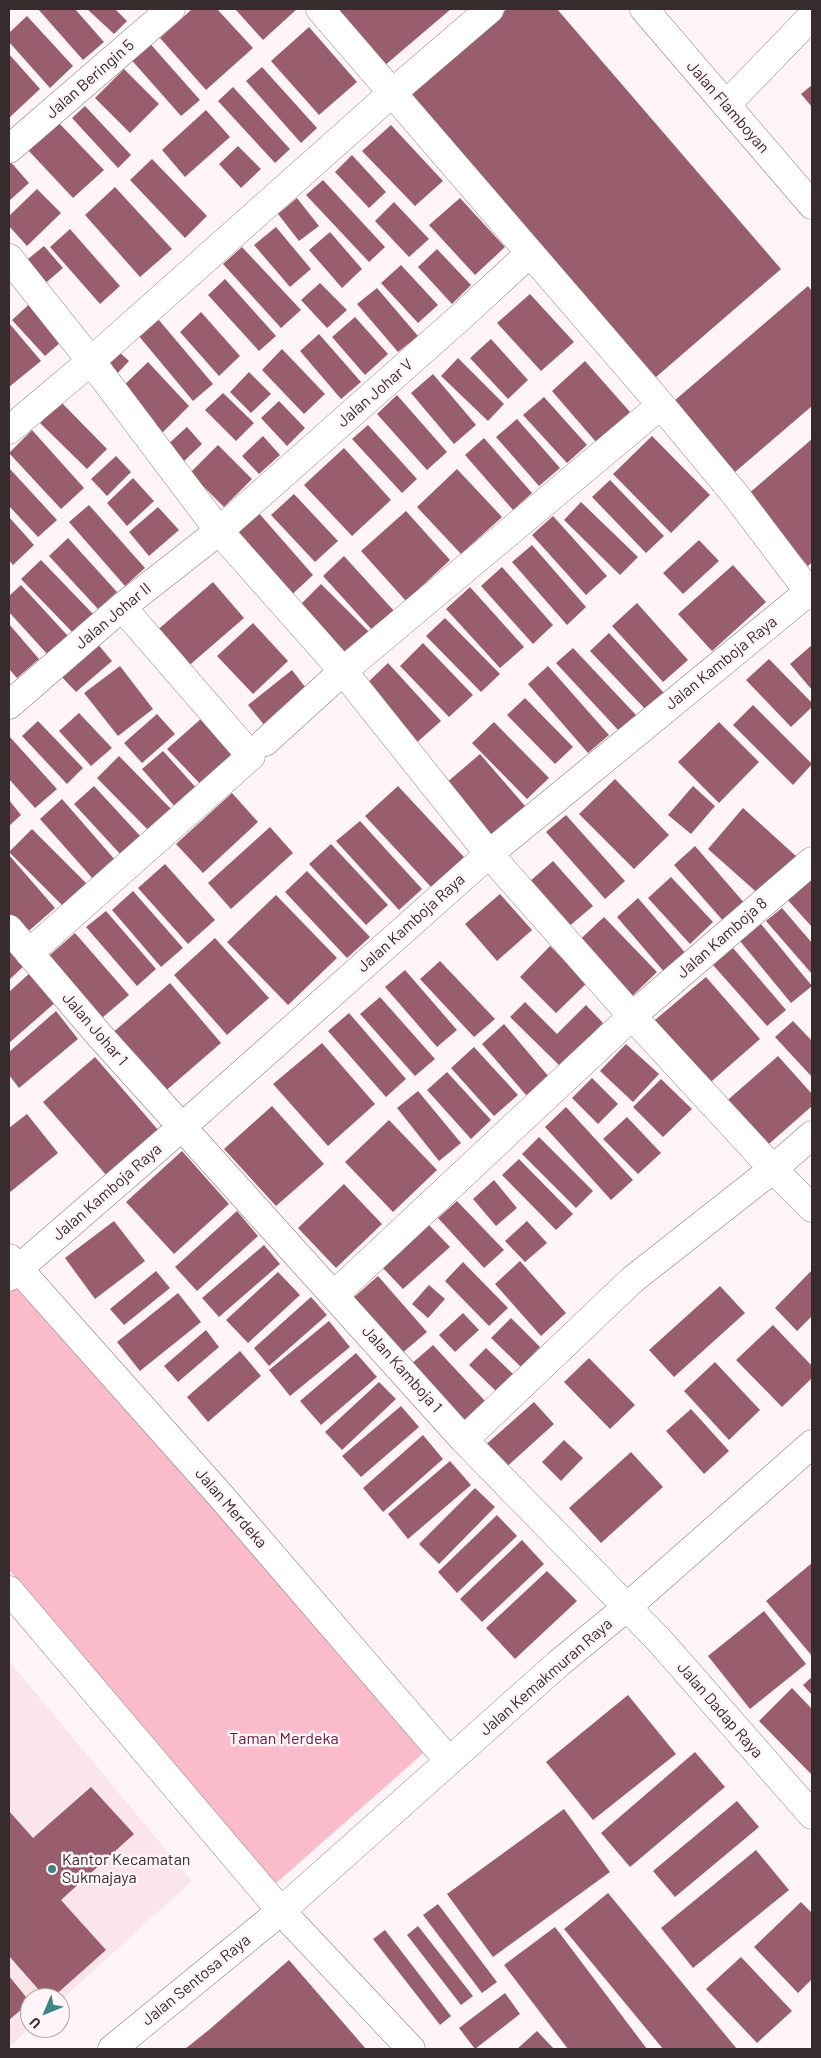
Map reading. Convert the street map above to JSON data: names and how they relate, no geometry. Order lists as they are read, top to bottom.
{
  "streets": {
    "street": [
      "Jalan Beringin 5",
      "Jalan Flamboyan",
      "Jalan Johar V",
      "Jalan Johar II",
      "Jalan Kamboja Raya",
      "Jalan Kamboja 8",
      "Jalan Johar 1",
      "Jalan Kamboja 1",
      "Jalan Merdeka",
      "Jalan Kemakmuran Raya",
      "Jalan Dadap Raya",
      "Jalan Sentosa Raya"
    ]
  },
  "crossings": [
    ["Jalan Johar V", "Jalan Johar II"],
    ["Jalan Kamboja Raya", "Jalan Johar 1"],
    ["Jalan Kamboja Raya", "Jalan Kamboja 1"],
    ["Jalan Kamboja Raya", "Jalan Merdeka"],
    ["Jalan Kamboja 8", "Jalan Kamboja 1"],
    ["Jalan Johar 1", "Jalan Kamboja 1"],
    ["Jalan Kamboja 1", "Jalan Kemakmuran Raya"],
    ["Jalan Kamboja 1", "Jalan Dadap Raya"],
    ["Jalan Merdeka", "Jalan Kemakmuran Raya"],
    ["Jalan Kemakmuran Raya", "Jalan Dadap Raya"],
    ["Jalan Kemakmuran Raya", "Jalan Sentosa Raya"]
  ],
  "parks": ["Taman Merdeka"],
  "places": ["Kantor Kecamatan Sukmajaya"],
  "north": "bottom left"
}
